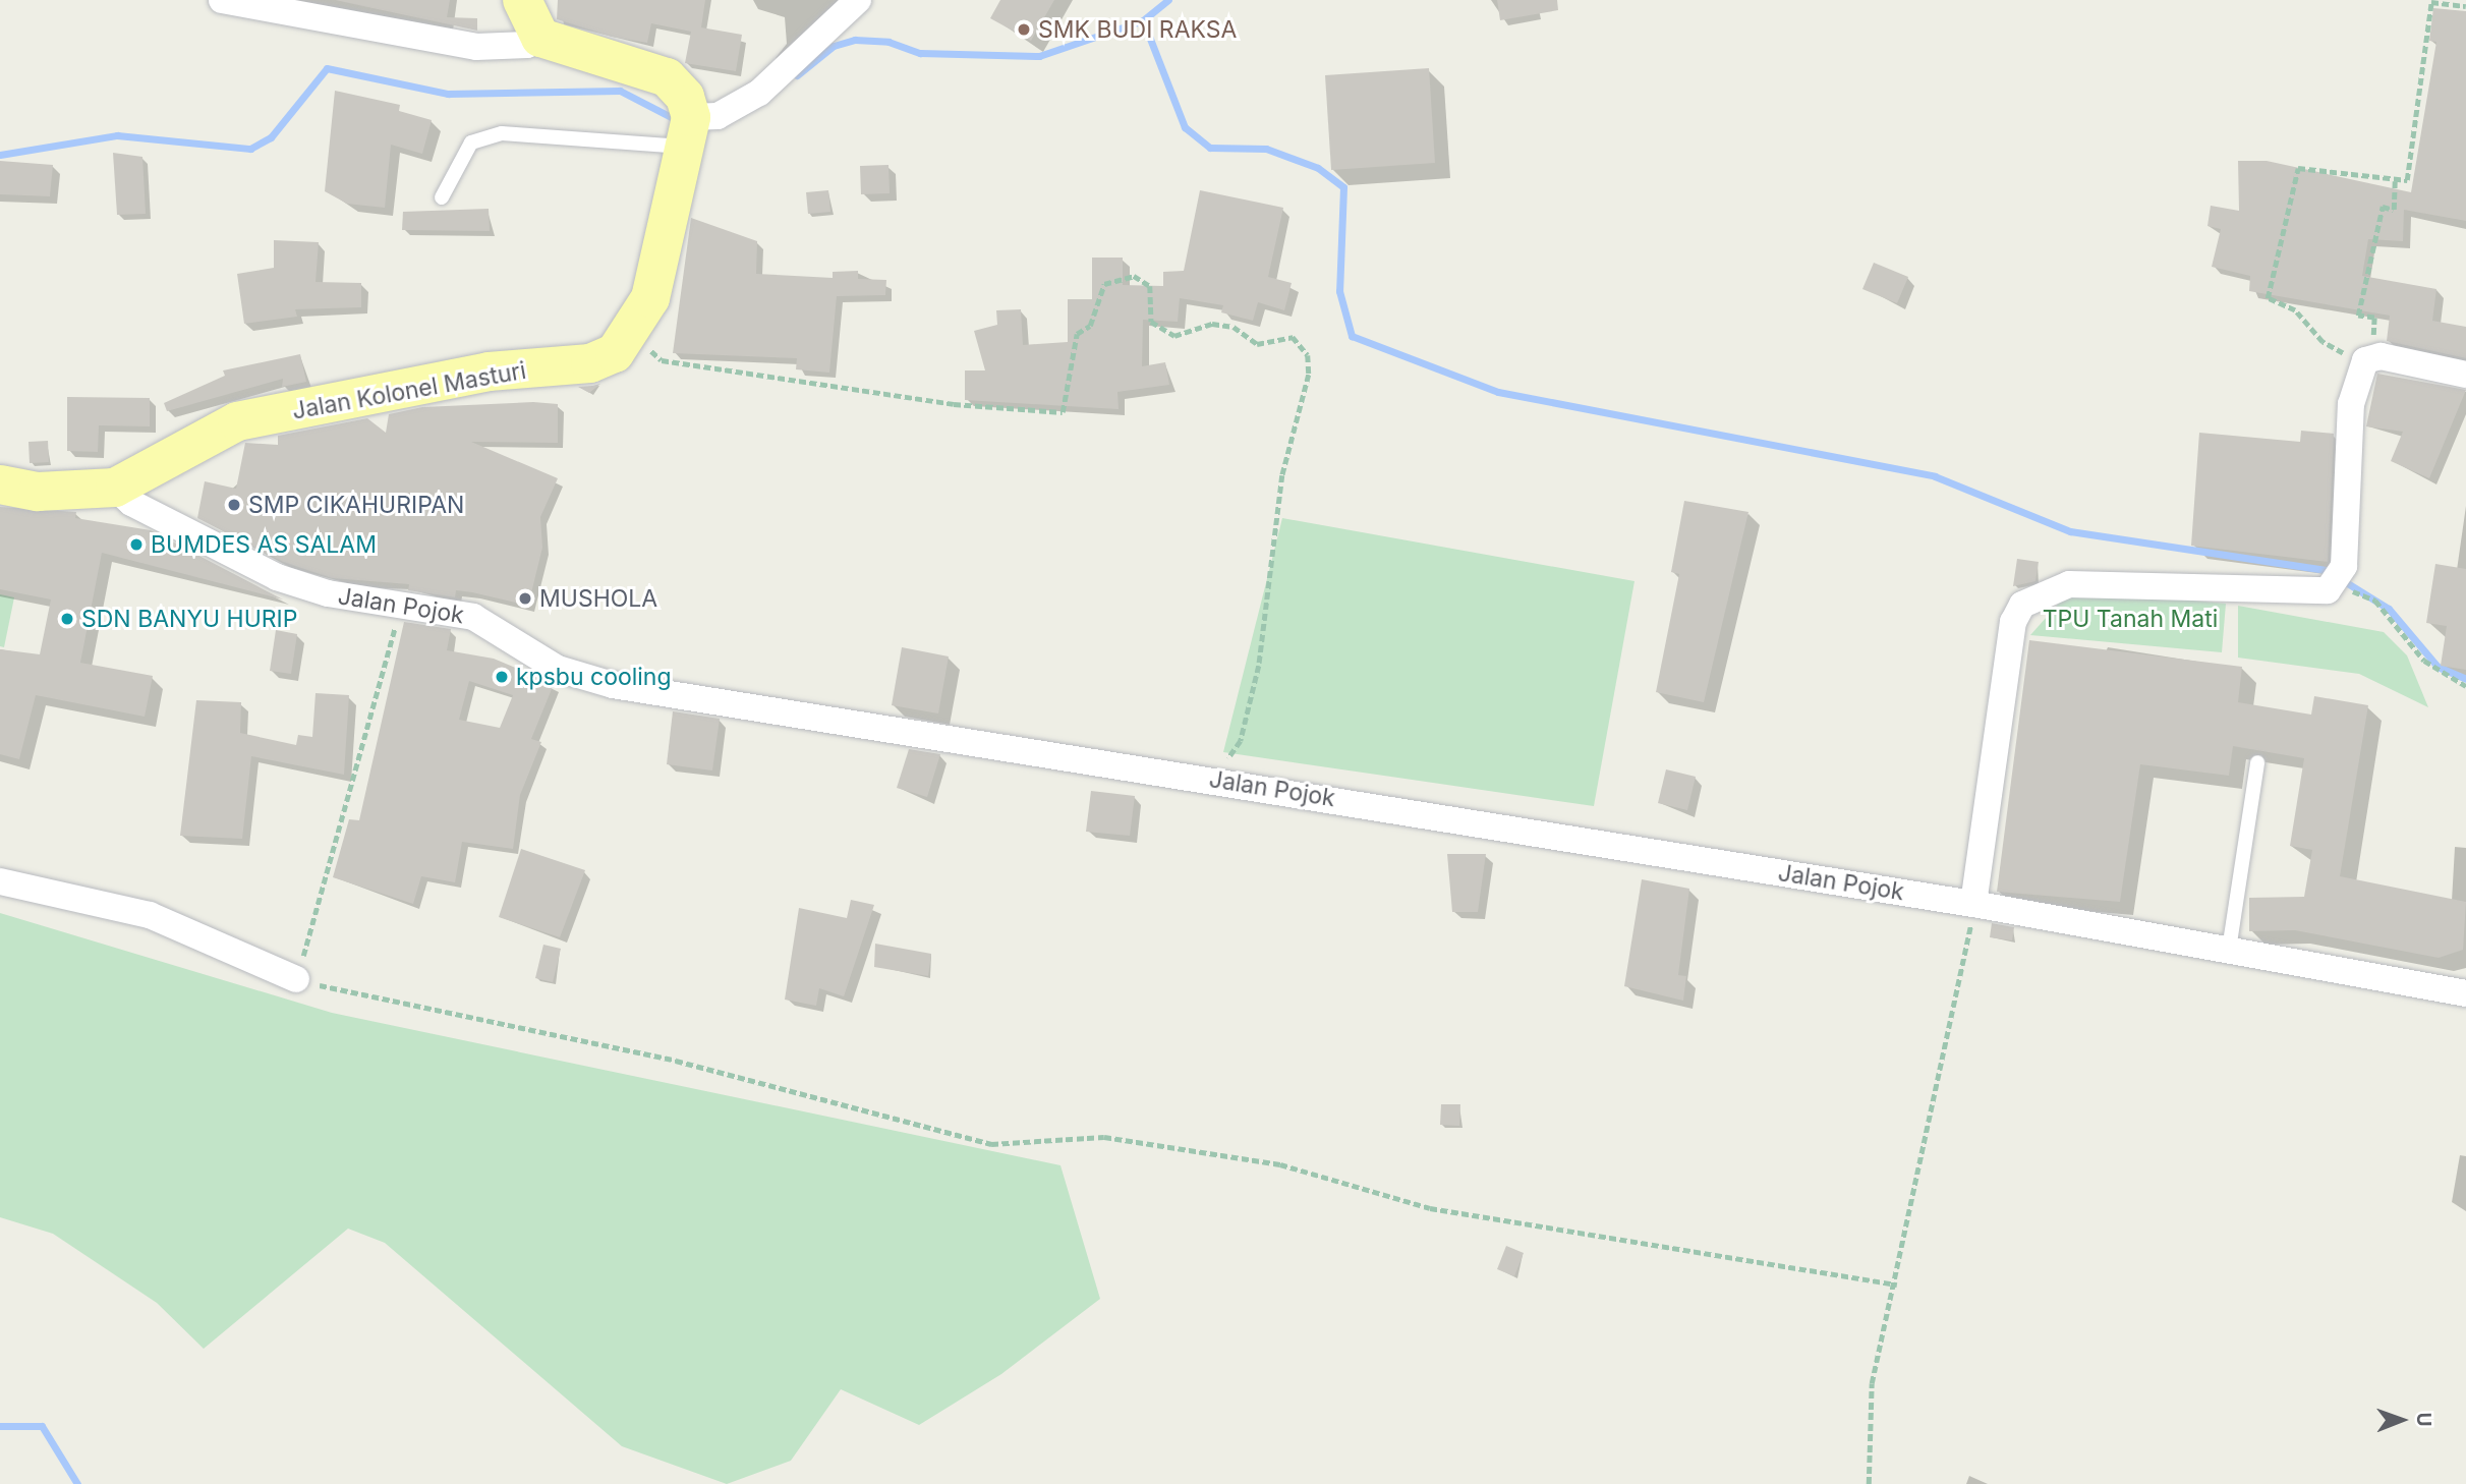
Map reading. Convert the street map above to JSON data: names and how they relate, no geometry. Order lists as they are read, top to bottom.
{
  "streets": {
    "main road": ["Jalan Kolonel Masturi"],
    "street": ["Jalan Pojok"]
  },
  "crossings": [
    ["Jalan Kolonel Masturi", "Jalan Pojok"]
  ],
  "parks": ["TPU Tanah Mati"],
  "places": [
    "SMK BUDI RAKSA",
    "SMP CIKAHURIPAN",
    "BUMDES AS SALAM",
    "MUSHOLA",
    "SDN BANYU HURIP",
    "kpsbu cooling"
  ],
  "north": "right"
}
